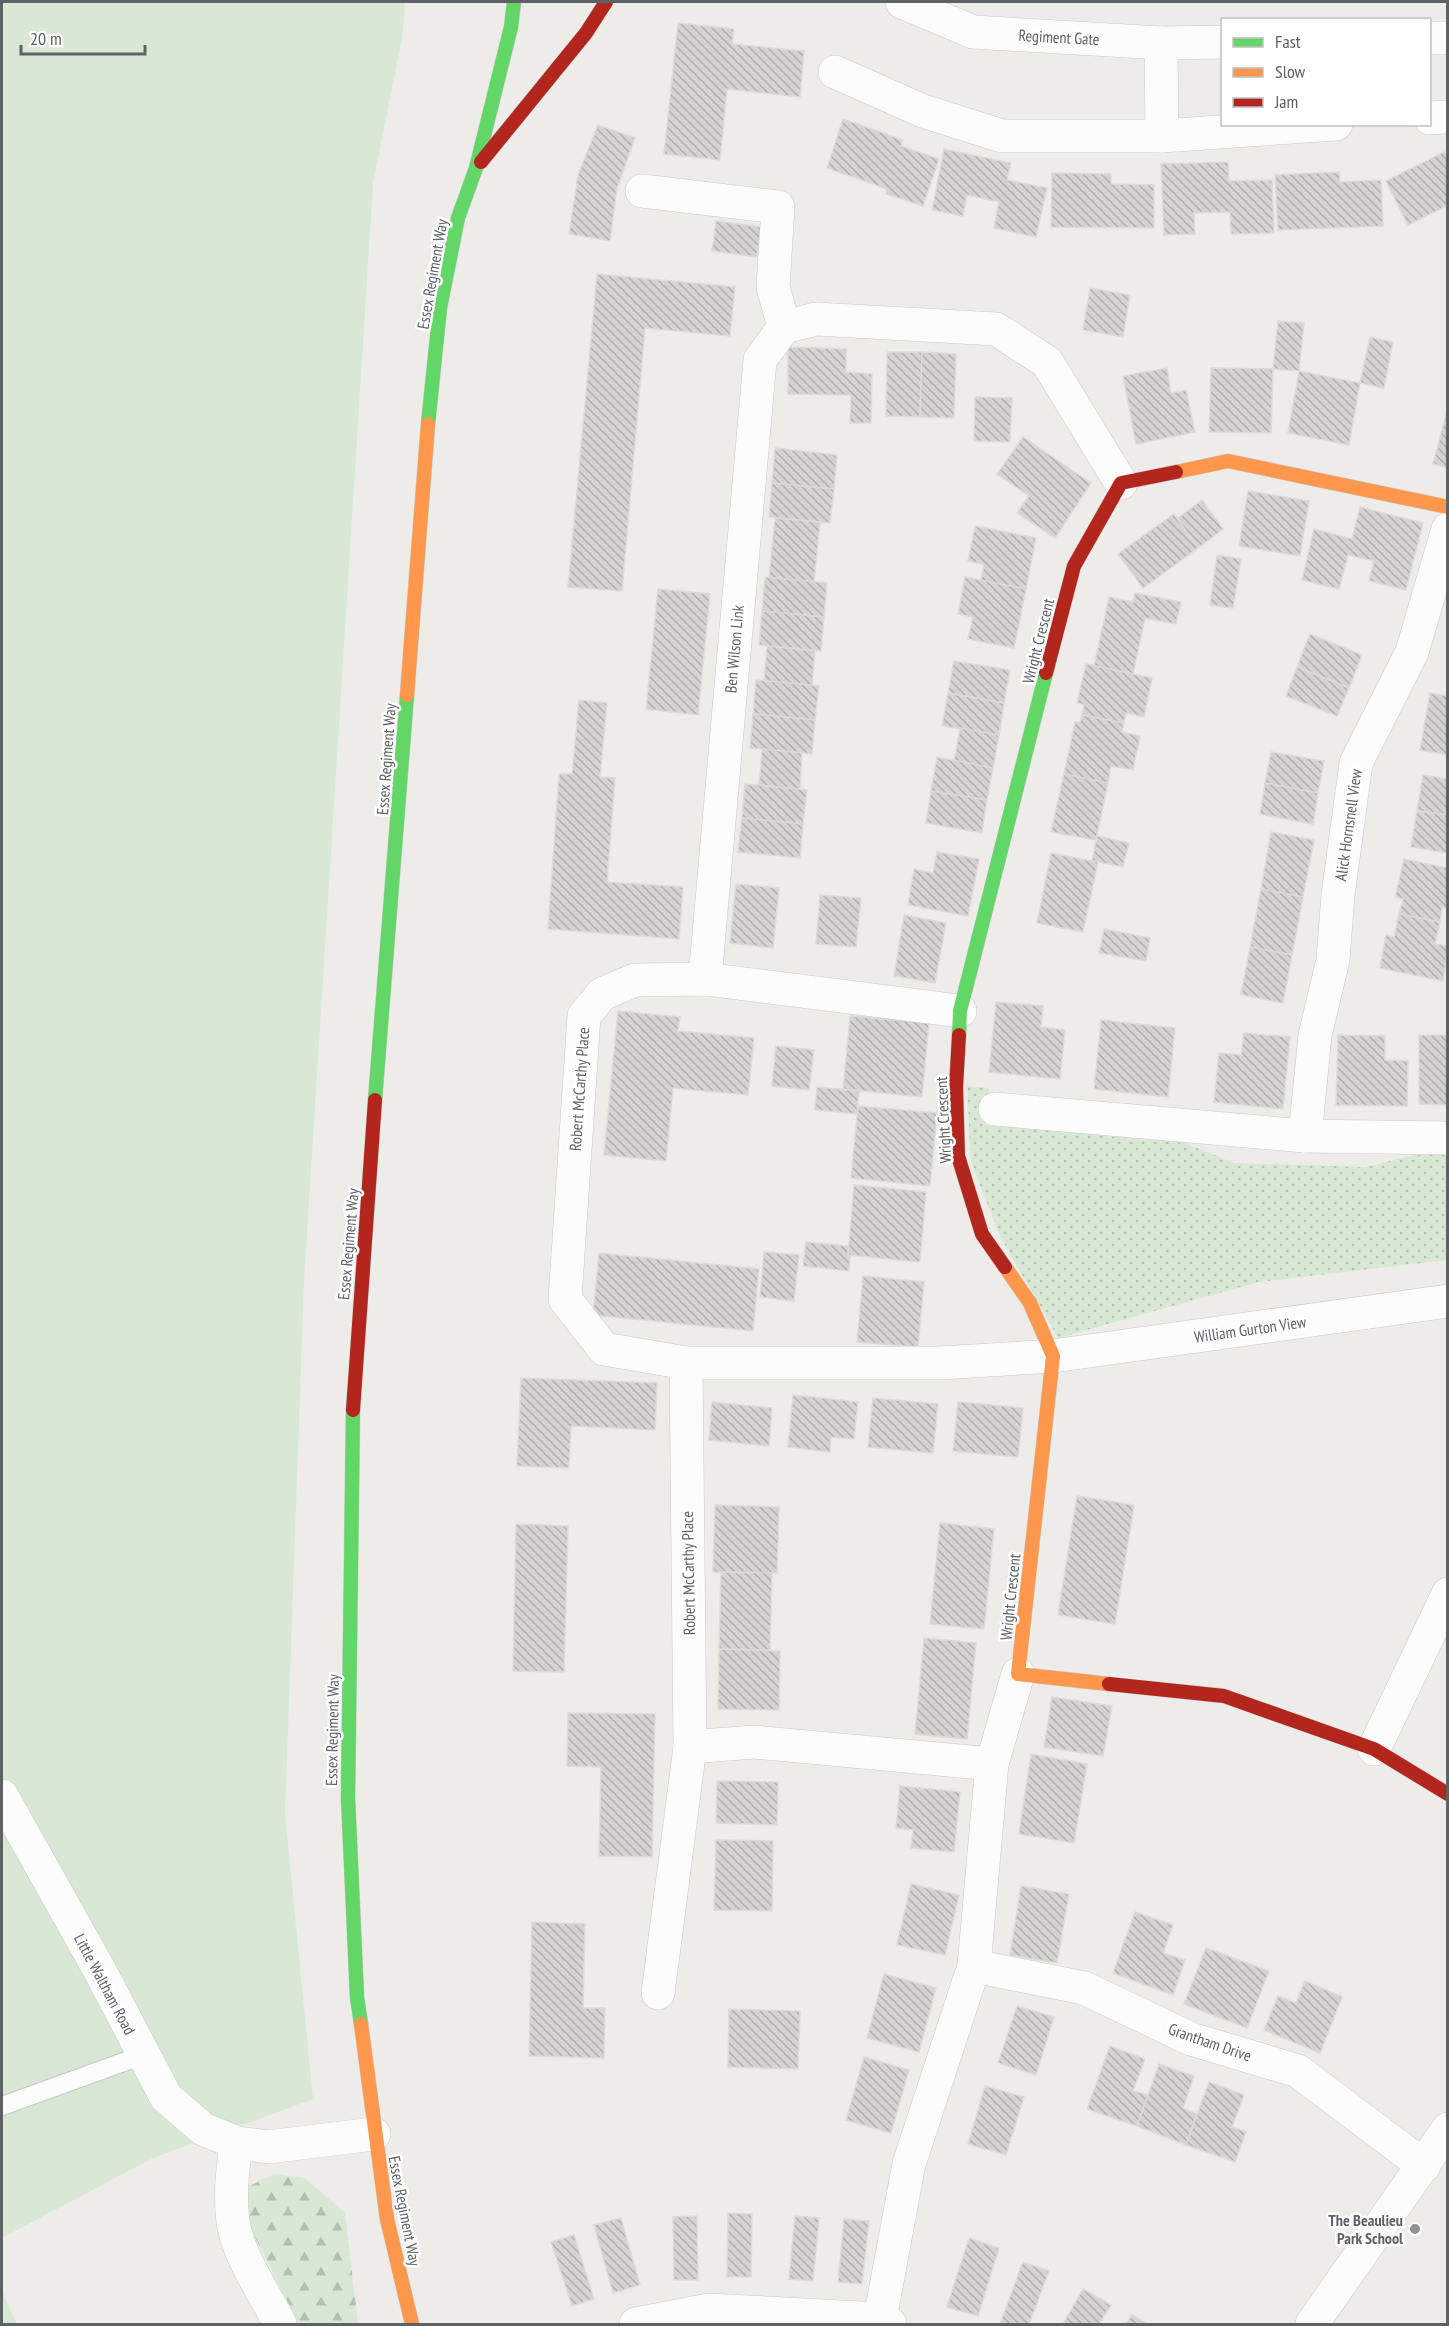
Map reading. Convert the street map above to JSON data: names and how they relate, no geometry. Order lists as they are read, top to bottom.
{
  "streets": {
    "main road": ["Essex Regiment Way", "Wright Crescent"],
    "street": [
      "Regiment Gate",
      "Ben Wilson Link",
      "Alick Hornsnell View",
      "Robert McCarthy Place",
      "William Gurton View",
      "Little Waltham Road",
      "Grantham Drive"
    ]
  },
  "crossings": [
    ["Essex Regiment Way", "Little Waltham Road"],
    ["Wright Crescent", "Robert McCarthy Place"],
    ["Wright Crescent", "William Gurton View"],
    ["Ben Wilson Link", "Robert McCarthy Place"],
    ["Robert McCarthy Place", "William Gurton View"]
  ],
  "places": ["The Beaulieu Park School"],
  "legend": ["Fast", "Slow", "Jam"],
  "scale_bar": "20 m"
}
